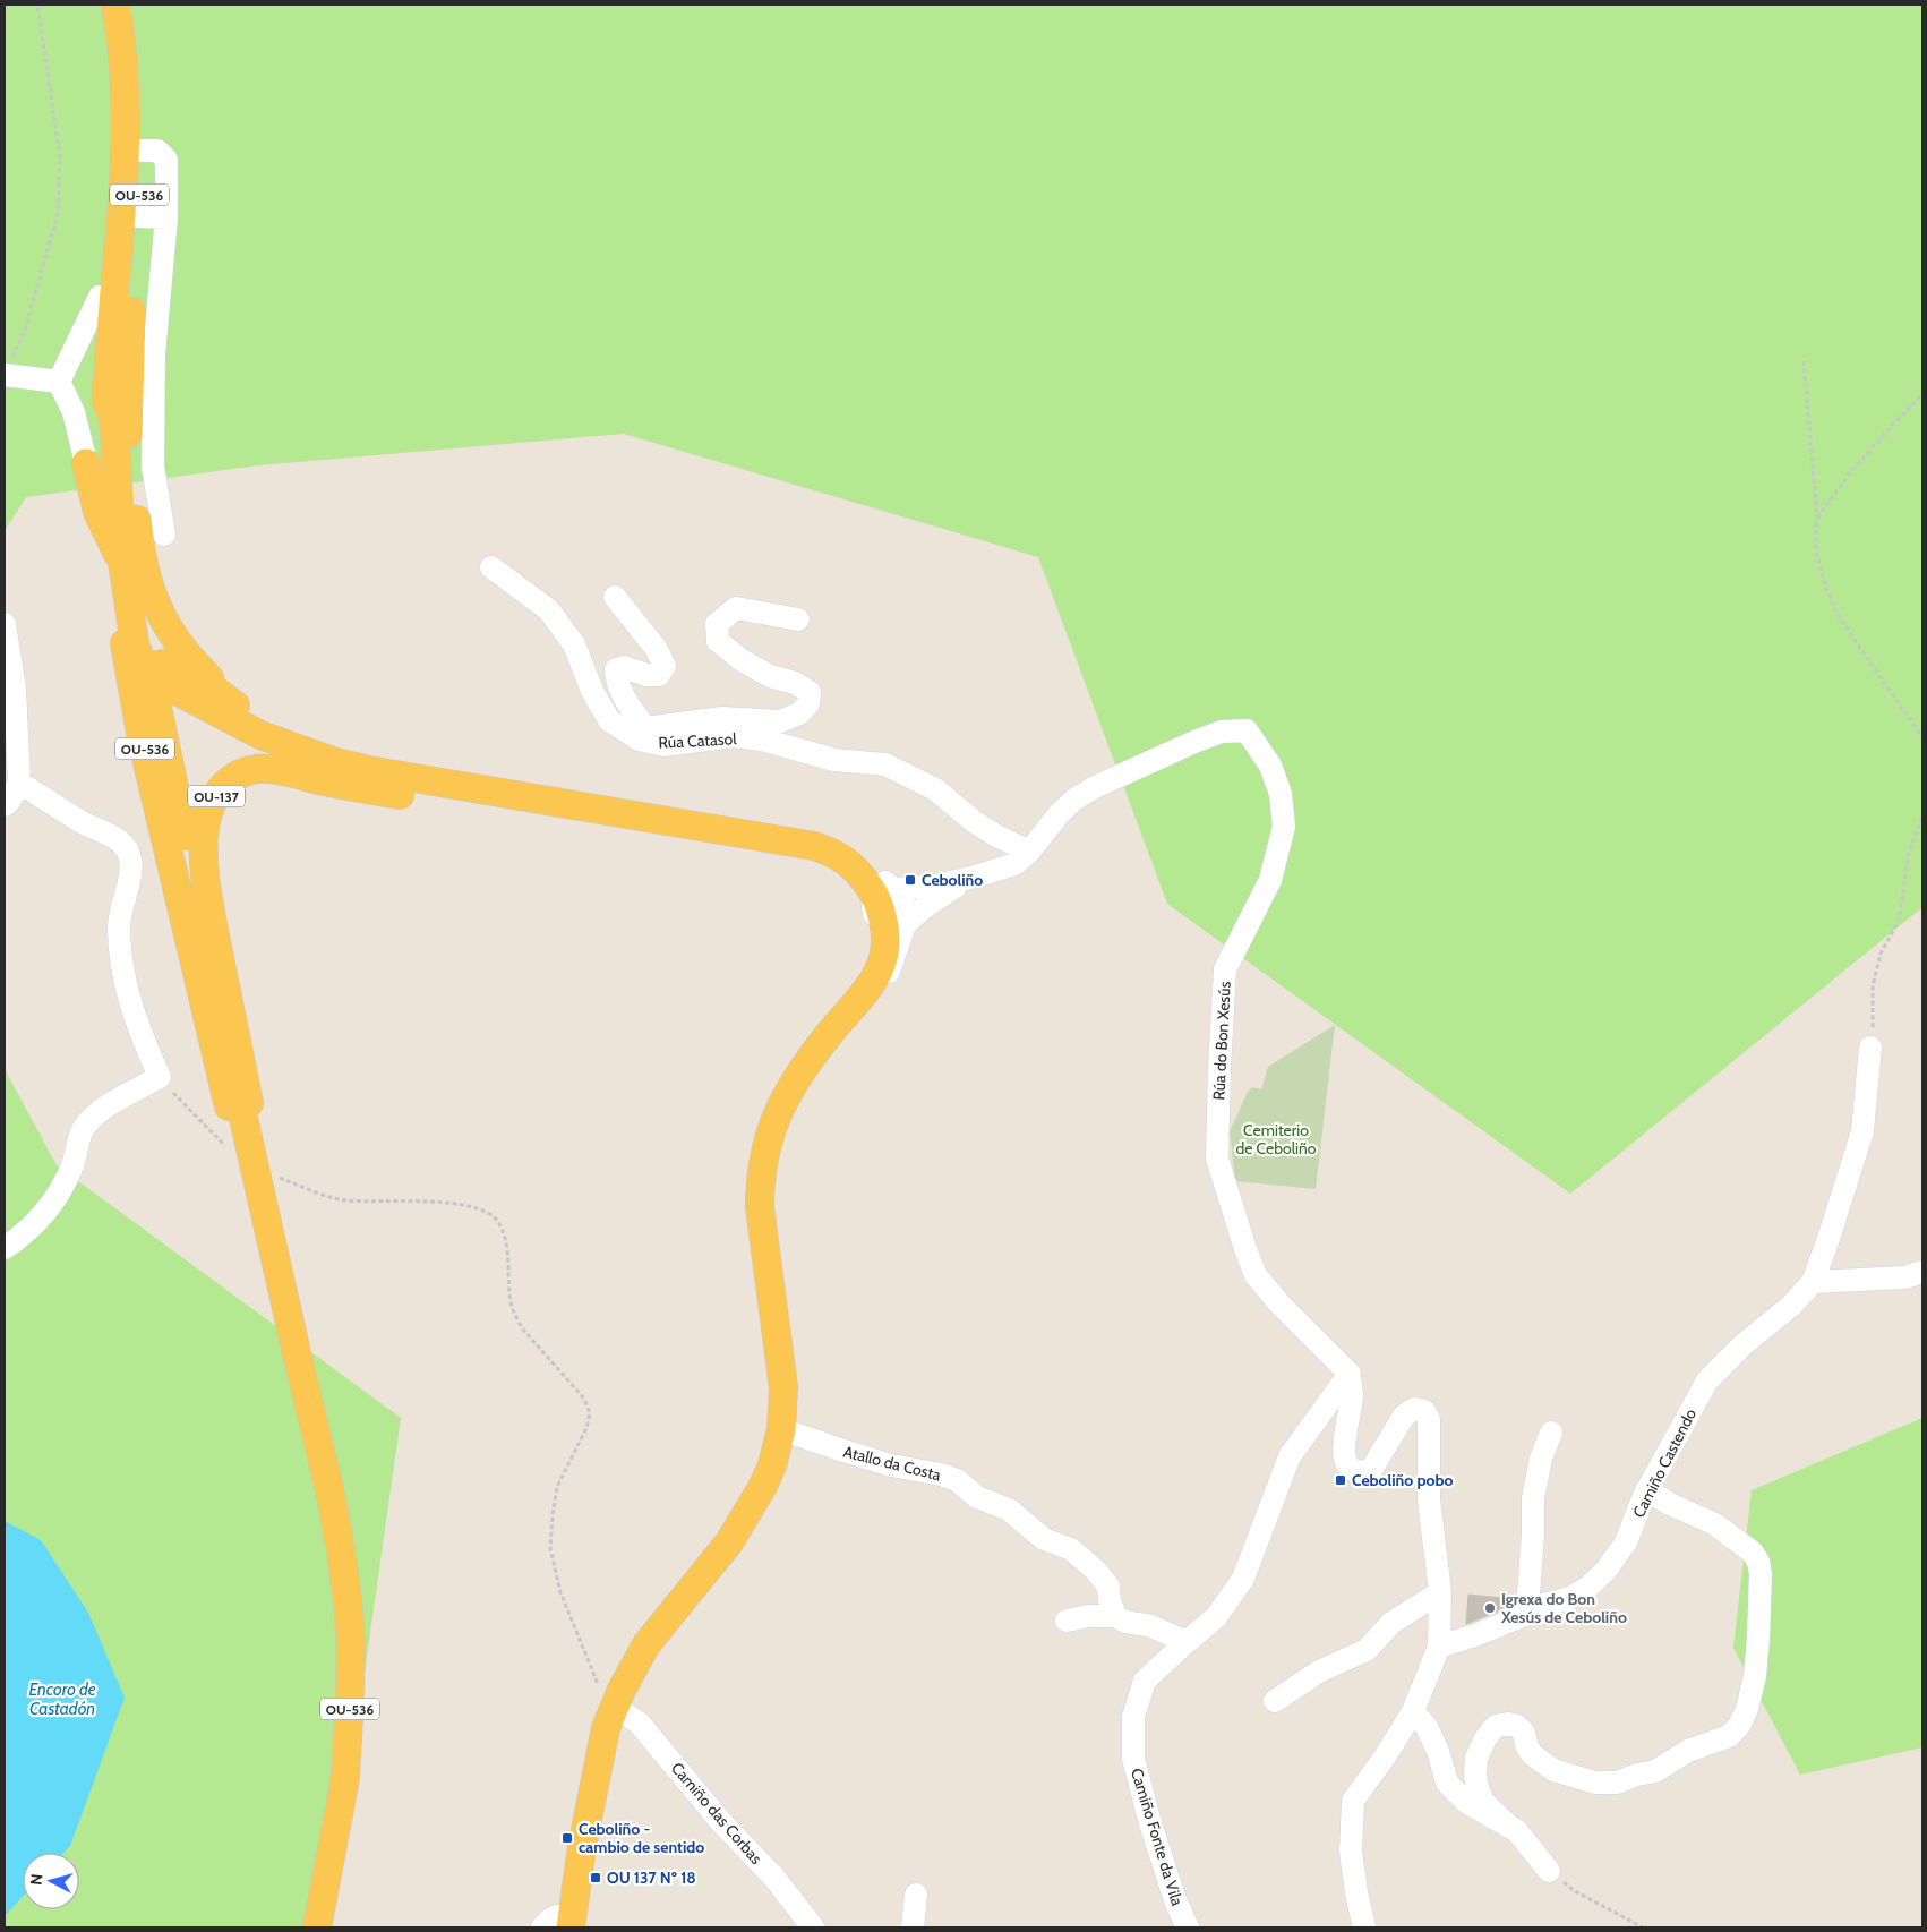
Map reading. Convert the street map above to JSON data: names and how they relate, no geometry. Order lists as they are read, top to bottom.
{
  "streets": {
    "main road": ["OU-536", "OU-137"],
    "street": [
      "Rúa Catasol",
      "Rúa do Bon Xesús",
      "Atallo da Costa",
      "Camiño Castendo",
      "Camiño das Corbas",
      "Camiño Fonte da Vila"
    ]
  },
  "crossings": [
    ["OU-536", "OU-137"],
    ["Rúa Catasol", "Rúa do Bon Xesús"],
    ["OU-137", "Rúa do Bon Xesús"],
    ["OU-137", "Atallo da Costa"],
    ["OU-137", "Camiño das Corbas"],
    ["Rúa do Bon Xesús", "Camiño Fonte da Vila"]
  ],
  "water": ["Encoro de Castadón"],
  "parks": ["Cemiterio de Ceboliño"],
  "places": {
    "transit": [
      "Ceboliño",
      "Ceboliño pobo",
      "Ceboliño - cambio de sentido",
      "OU 137 Nº 18"
    ],
    "other": ["Igrexa do Bon Xesús de Ceboliño"]
  },
  "north": "left"
}
